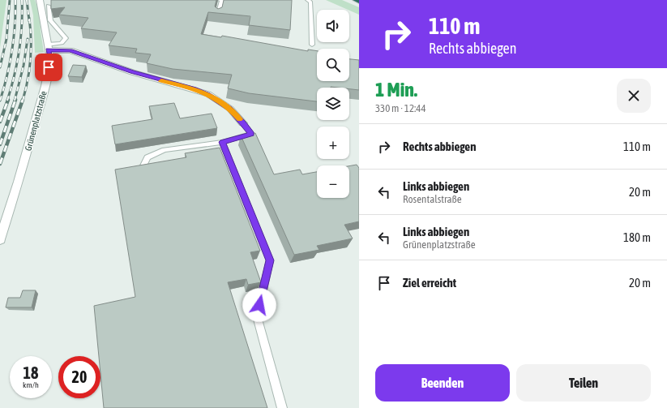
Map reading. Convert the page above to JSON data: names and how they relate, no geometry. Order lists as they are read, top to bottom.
{
  "streets": {
    "street": ["Grünenplatzstraße"]
  },
  "page": {
    "turn": ["110 m", "Rechts abbiegen"],
    "map_buttons": ["+", "−"],
    "heading": ["1 Min.", "330 m · 12:44"],
    "list": [
      {
        "name": "Rechts abbiegen",
        "value": "110 m"
      },
      {
        "name": "Links abbiegen",
        "note": "Rosentalstraße",
        "value": "20 m"
      },
      {
        "name": "Links abbiegen",
        "note": "Grünenplatzstraße",
        "value": "180 m"
      },
      {
        "name": "Ziel erreicht",
        "value": "20 m"
      }
    ],
    "speed": "18 km/h",
    "limit": "20",
    "buttons": ["Beenden", "Teilen"]
  }
}
